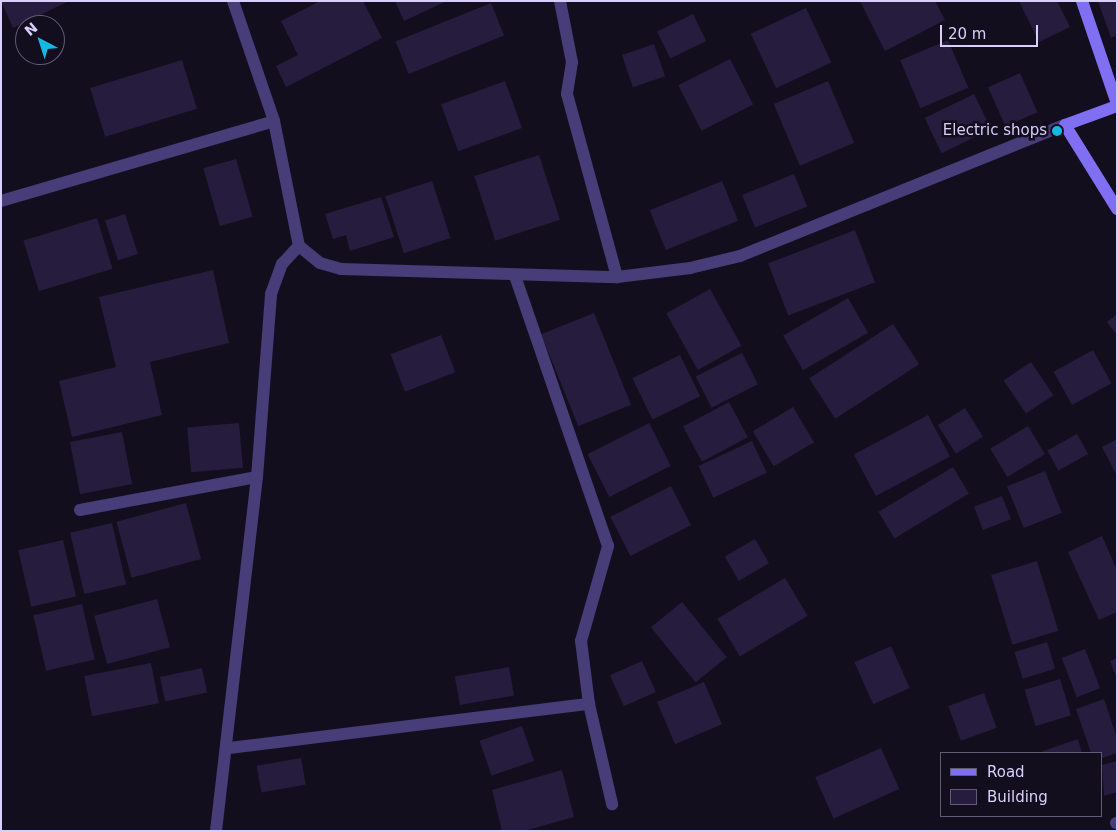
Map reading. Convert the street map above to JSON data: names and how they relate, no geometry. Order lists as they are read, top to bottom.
{
  "places": ["Electric shops"],
  "legend": ["Road", "Building"],
  "scale_bar": "20 m",
  "north": "top left"
}
